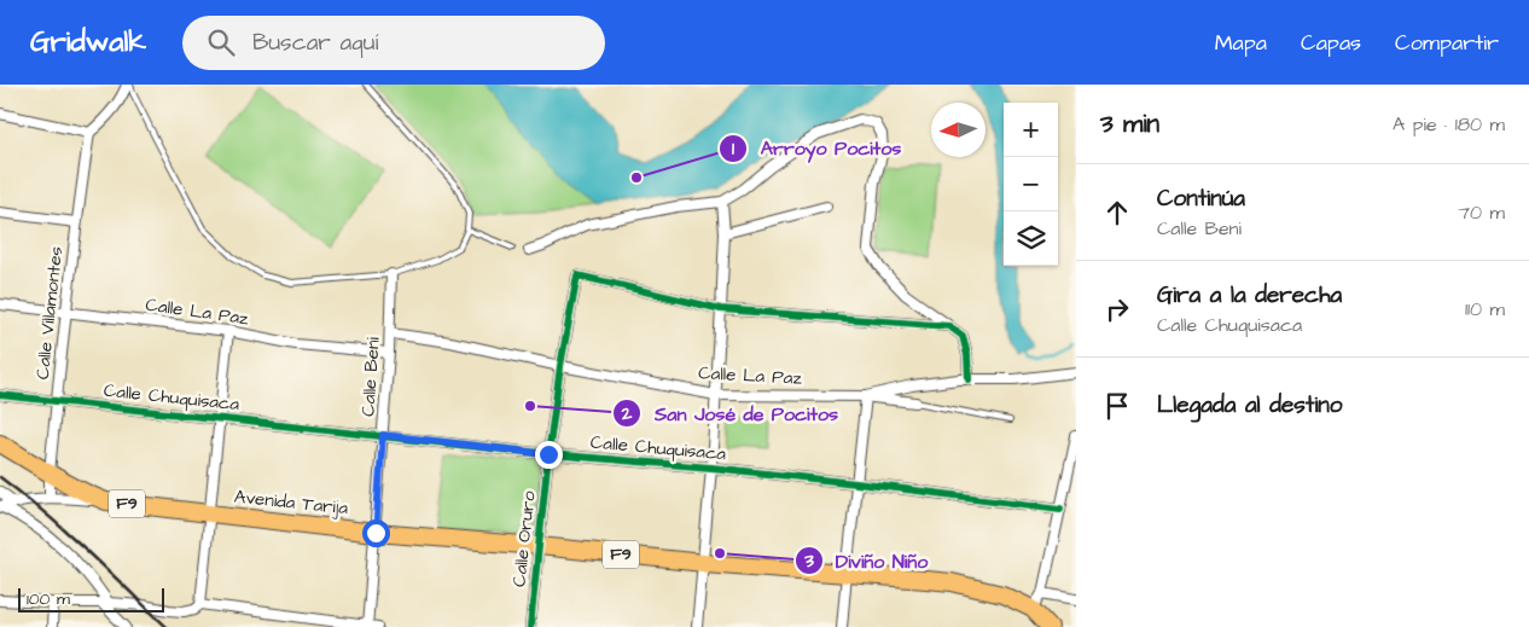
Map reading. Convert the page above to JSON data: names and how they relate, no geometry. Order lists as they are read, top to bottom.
{
  "streets": {
    "highway": ["Avenida Tarija", "F9"],
    "street": [
      "Calle La Paz",
      "Calle Villamontes",
      "Calle Beni",
      "Calle Chuquisaca",
      "Calle Oruro"
    ]
  },
  "crossings": [
    ["Calle La Paz", "Calle Villamontes"],
    ["Calle La Paz", "Calle Beni"],
    ["Calle La Paz", "Calle Oruro"],
    ["Calle Villamontes", "Calle Chuquisaca"],
    ["Calle Villamontes", "Avenida Tarija"],
    ["Calle Beni", "Calle Chuquisaca"],
    ["Calle Beni", "Avenida Tarija"],
    ["Calle Chuquisaca", "Calle Oruro"],
    ["Avenida Tarija", "Calle Oruro"]
  ],
  "places": ["Arroyo Pocitos", "San José de Pocitos", "Diviño Niño"],
  "scale_bar": "100 m",
  "north": "left",
  "page": {
    "header": "Gridwalk",
    "search": "Buscar aquí",
    "nav": ["Mapa", "Capas", "Compartir"],
    "heading": ["3 min", "A pie · 180 m"],
    "map_buttons": ["+", "−"],
    "list": [
      ["Continúa", "Calle Beni", "70 m"],
      ["Gira a la derecha", "Calle Chuquisaca", "110 m"],
      "Llegada al destino"
    ],
    "scale": "100 m"
  }
}
